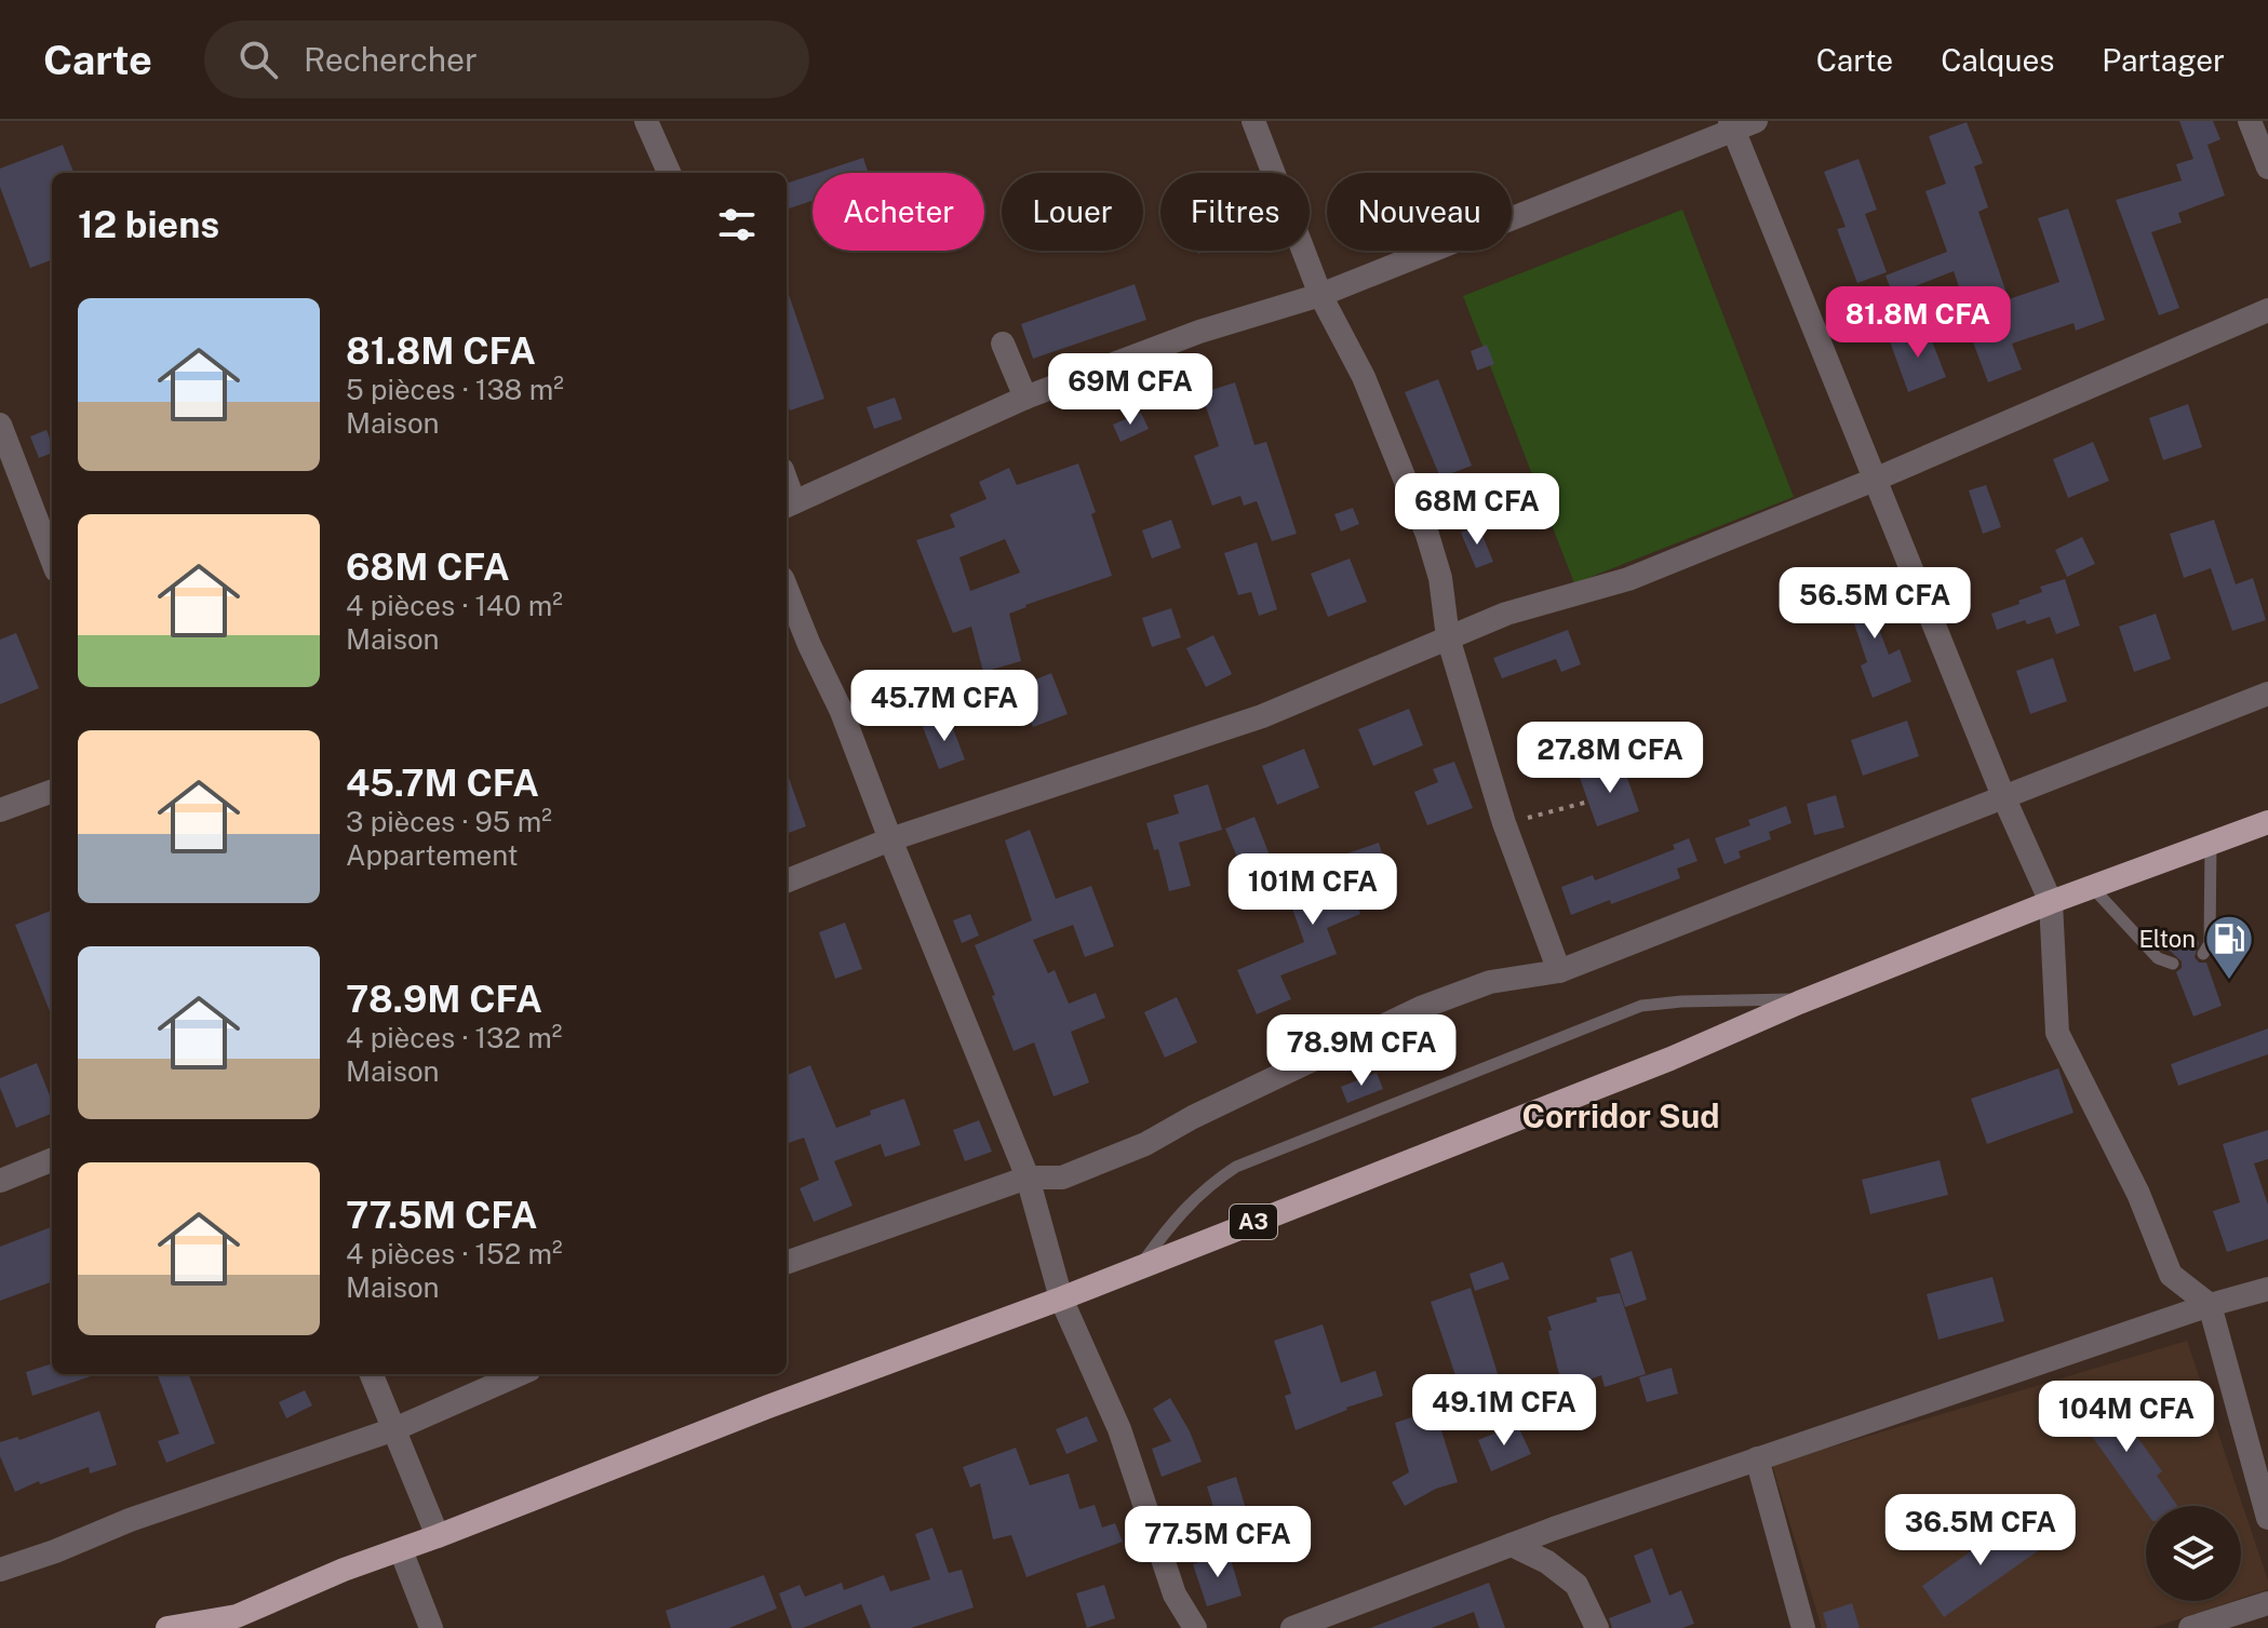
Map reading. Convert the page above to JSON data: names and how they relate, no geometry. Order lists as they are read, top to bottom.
{
  "streets": {
    "highway": ["A3"]
  },
  "districts": ["Corridor Sud"],
  "places": {
    "fuel station": ["Elton"]
  },
  "page": {
    "header": "Carte",
    "search": "Rechercher",
    "nav": ["Carte", "Calques", "Partager"],
    "chip": [
      "Acheter",
      "Louer",
      "Filtres",
      "Nouveau"
    ],
    "heading": "12 biens",
    "list": [
      {
        "name": "81.8M CFA",
        "note": "5 pièces · 138 m² · Maison"
      },
      {
        "name": "68M CFA",
        "note": "4 pièces · 140 m² · Maison"
      },
      {
        "name": "45.7M CFA",
        "note": "3 pièces · 95 m² · Appartement"
      },
      {
        "name": "78.9M CFA",
        "note": "4 pièces · 132 m² · Maison"
      },
      {
        "name": "77.5M CFA",
        "note": "4 pièces · 152 m² · Maison"
      }
    ],
    "price": [
      "81.8M CFA",
      "69M CFA",
      "68M CFA",
      "56.5M CFA",
      "45.7M CFA",
      "27.8M CFA",
      "101M CFA",
      "78.9M CFA",
      "49.1M CFA",
      "104M CFA",
      "36.5M CFA",
      "77.5M CFA"
    ]
  }
}
